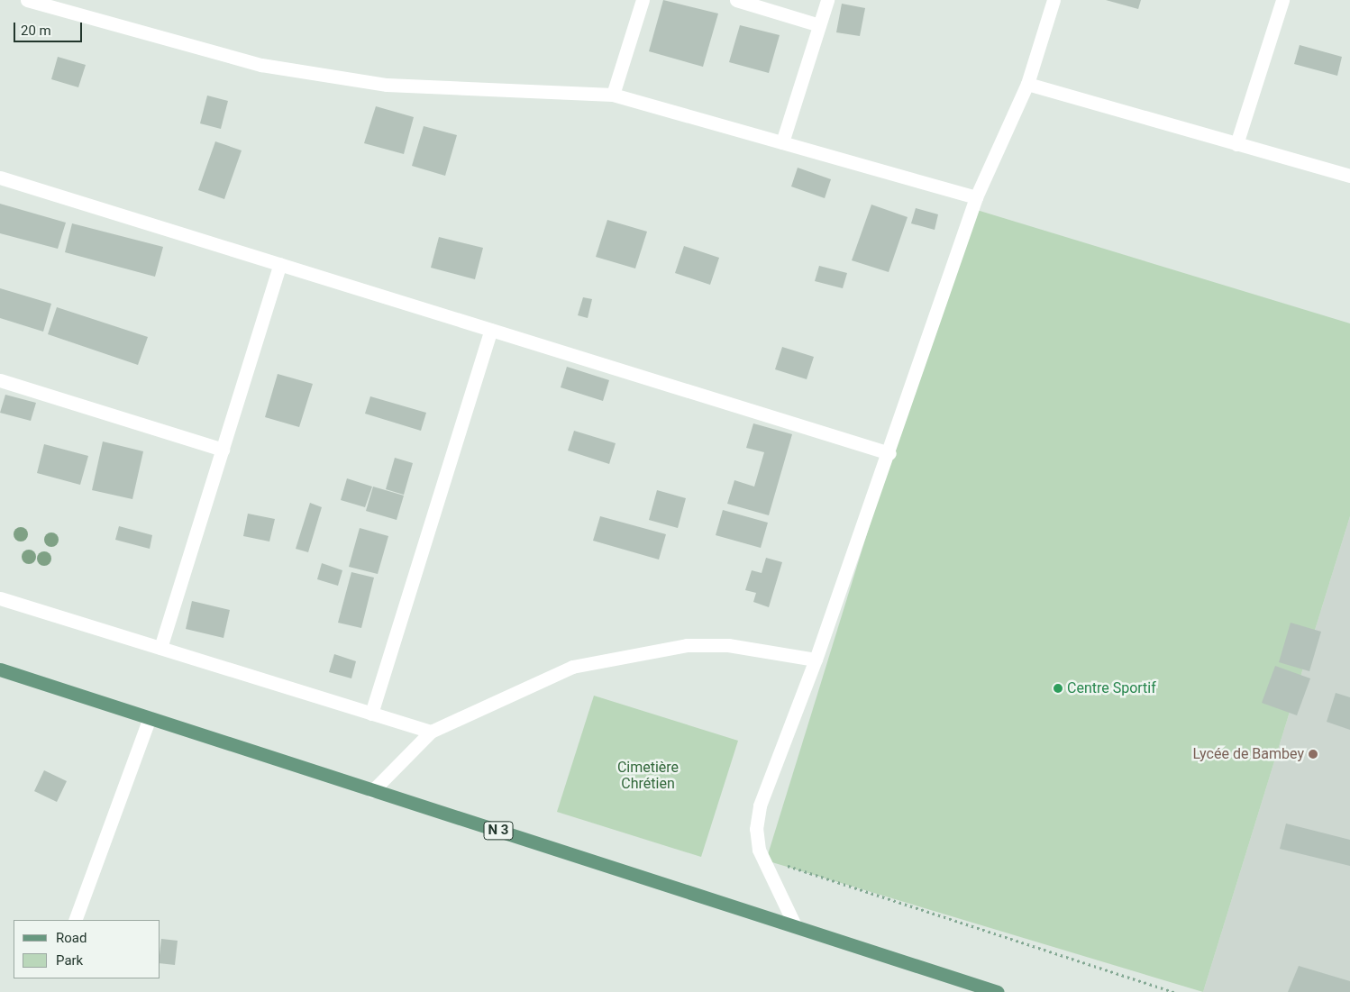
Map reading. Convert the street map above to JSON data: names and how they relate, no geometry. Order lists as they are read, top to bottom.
{
  "streets": {
    "main road": ["N 3"]
  },
  "parks": ["Cimetière Chrétien"],
  "places": ["Centre Sportif", "Lycée de Bambey"],
  "legend": ["Road", "Park"],
  "scale_bar": "20 m"
}
